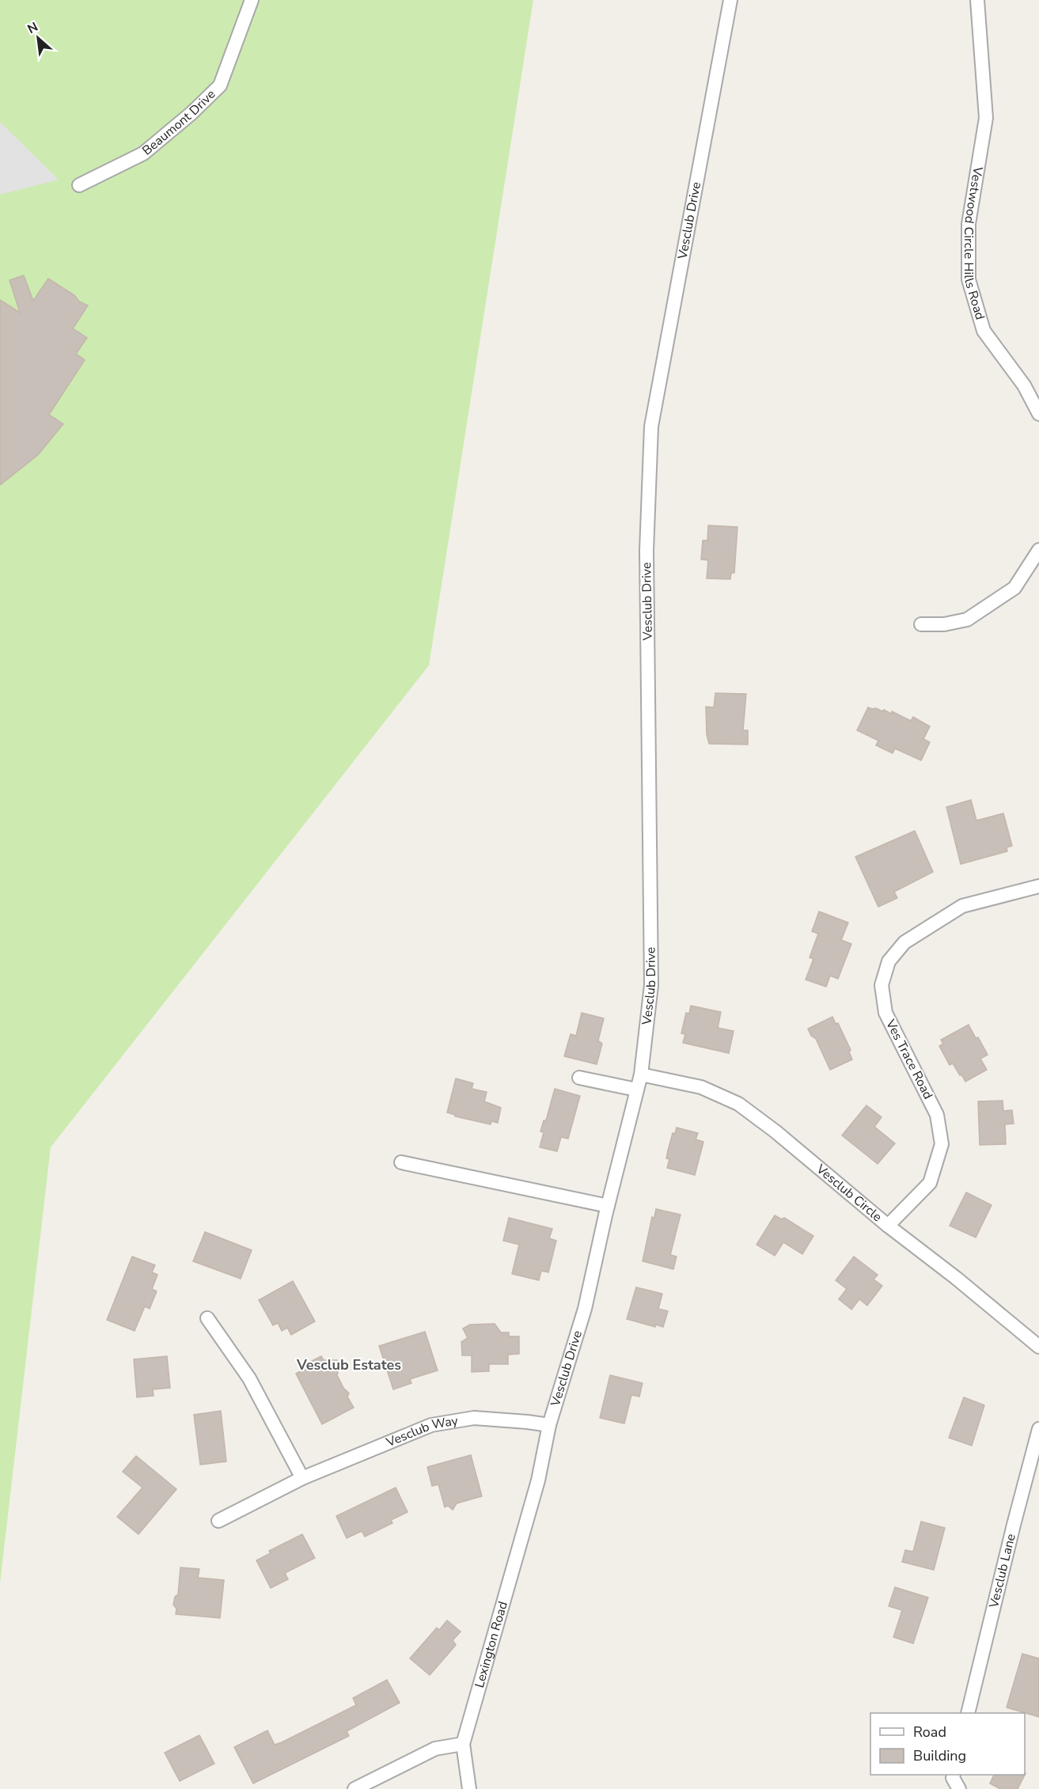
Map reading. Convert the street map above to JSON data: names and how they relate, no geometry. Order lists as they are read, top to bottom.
{
  "streets": {
    "street": [
      "Beaumont Drive",
      "Vesclub Drive",
      "Vestwood Circle Hills Road",
      "Ves Trace Road",
      "Vesclub Circle",
      "Vesclub Way",
      "Vesclub Lane",
      "Lexington Road"
    ]
  },
  "crossings": [
    ["Vesclub Drive", "Vesclub Circle"],
    ["Vesclub Drive", "Vesclub Way"],
    ["Vesclub Drive", "Lexington Road"],
    ["Ves Trace Road", "Vesclub Circle"]
  ],
  "districts": ["Vesclub Estates"],
  "legend": ["Road", "Building"],
  "north": "top left"
}
